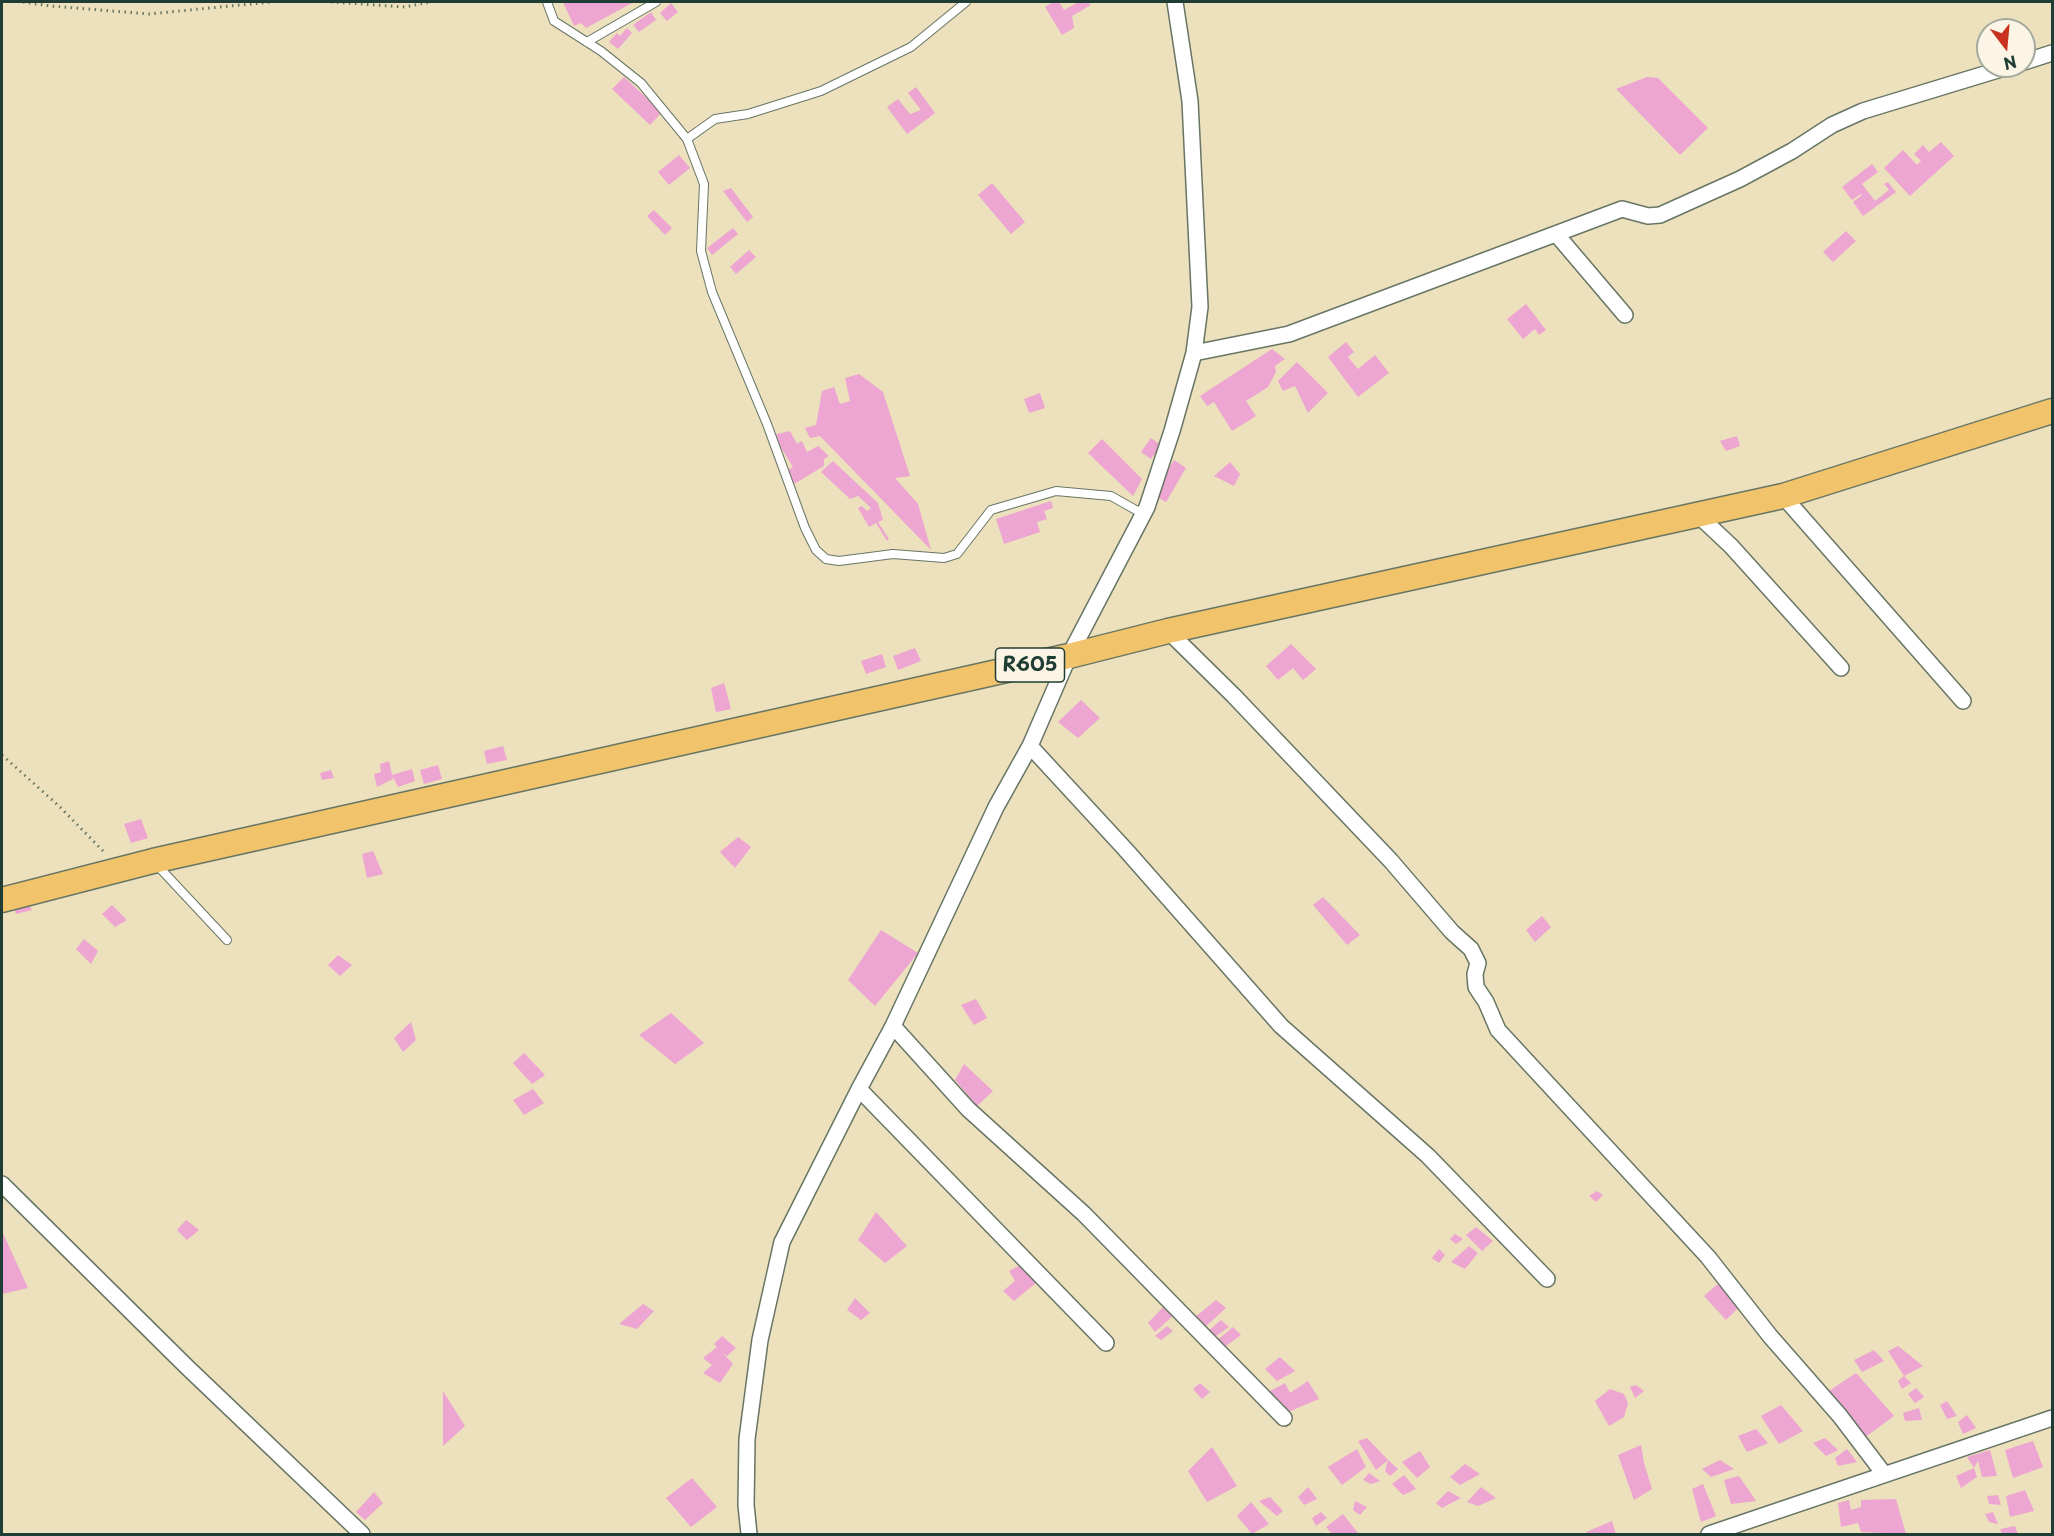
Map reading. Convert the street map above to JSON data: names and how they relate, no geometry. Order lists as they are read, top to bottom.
{
  "streets": {
    "main road": ["R605"]
  },
  "north": "bottom"
}
